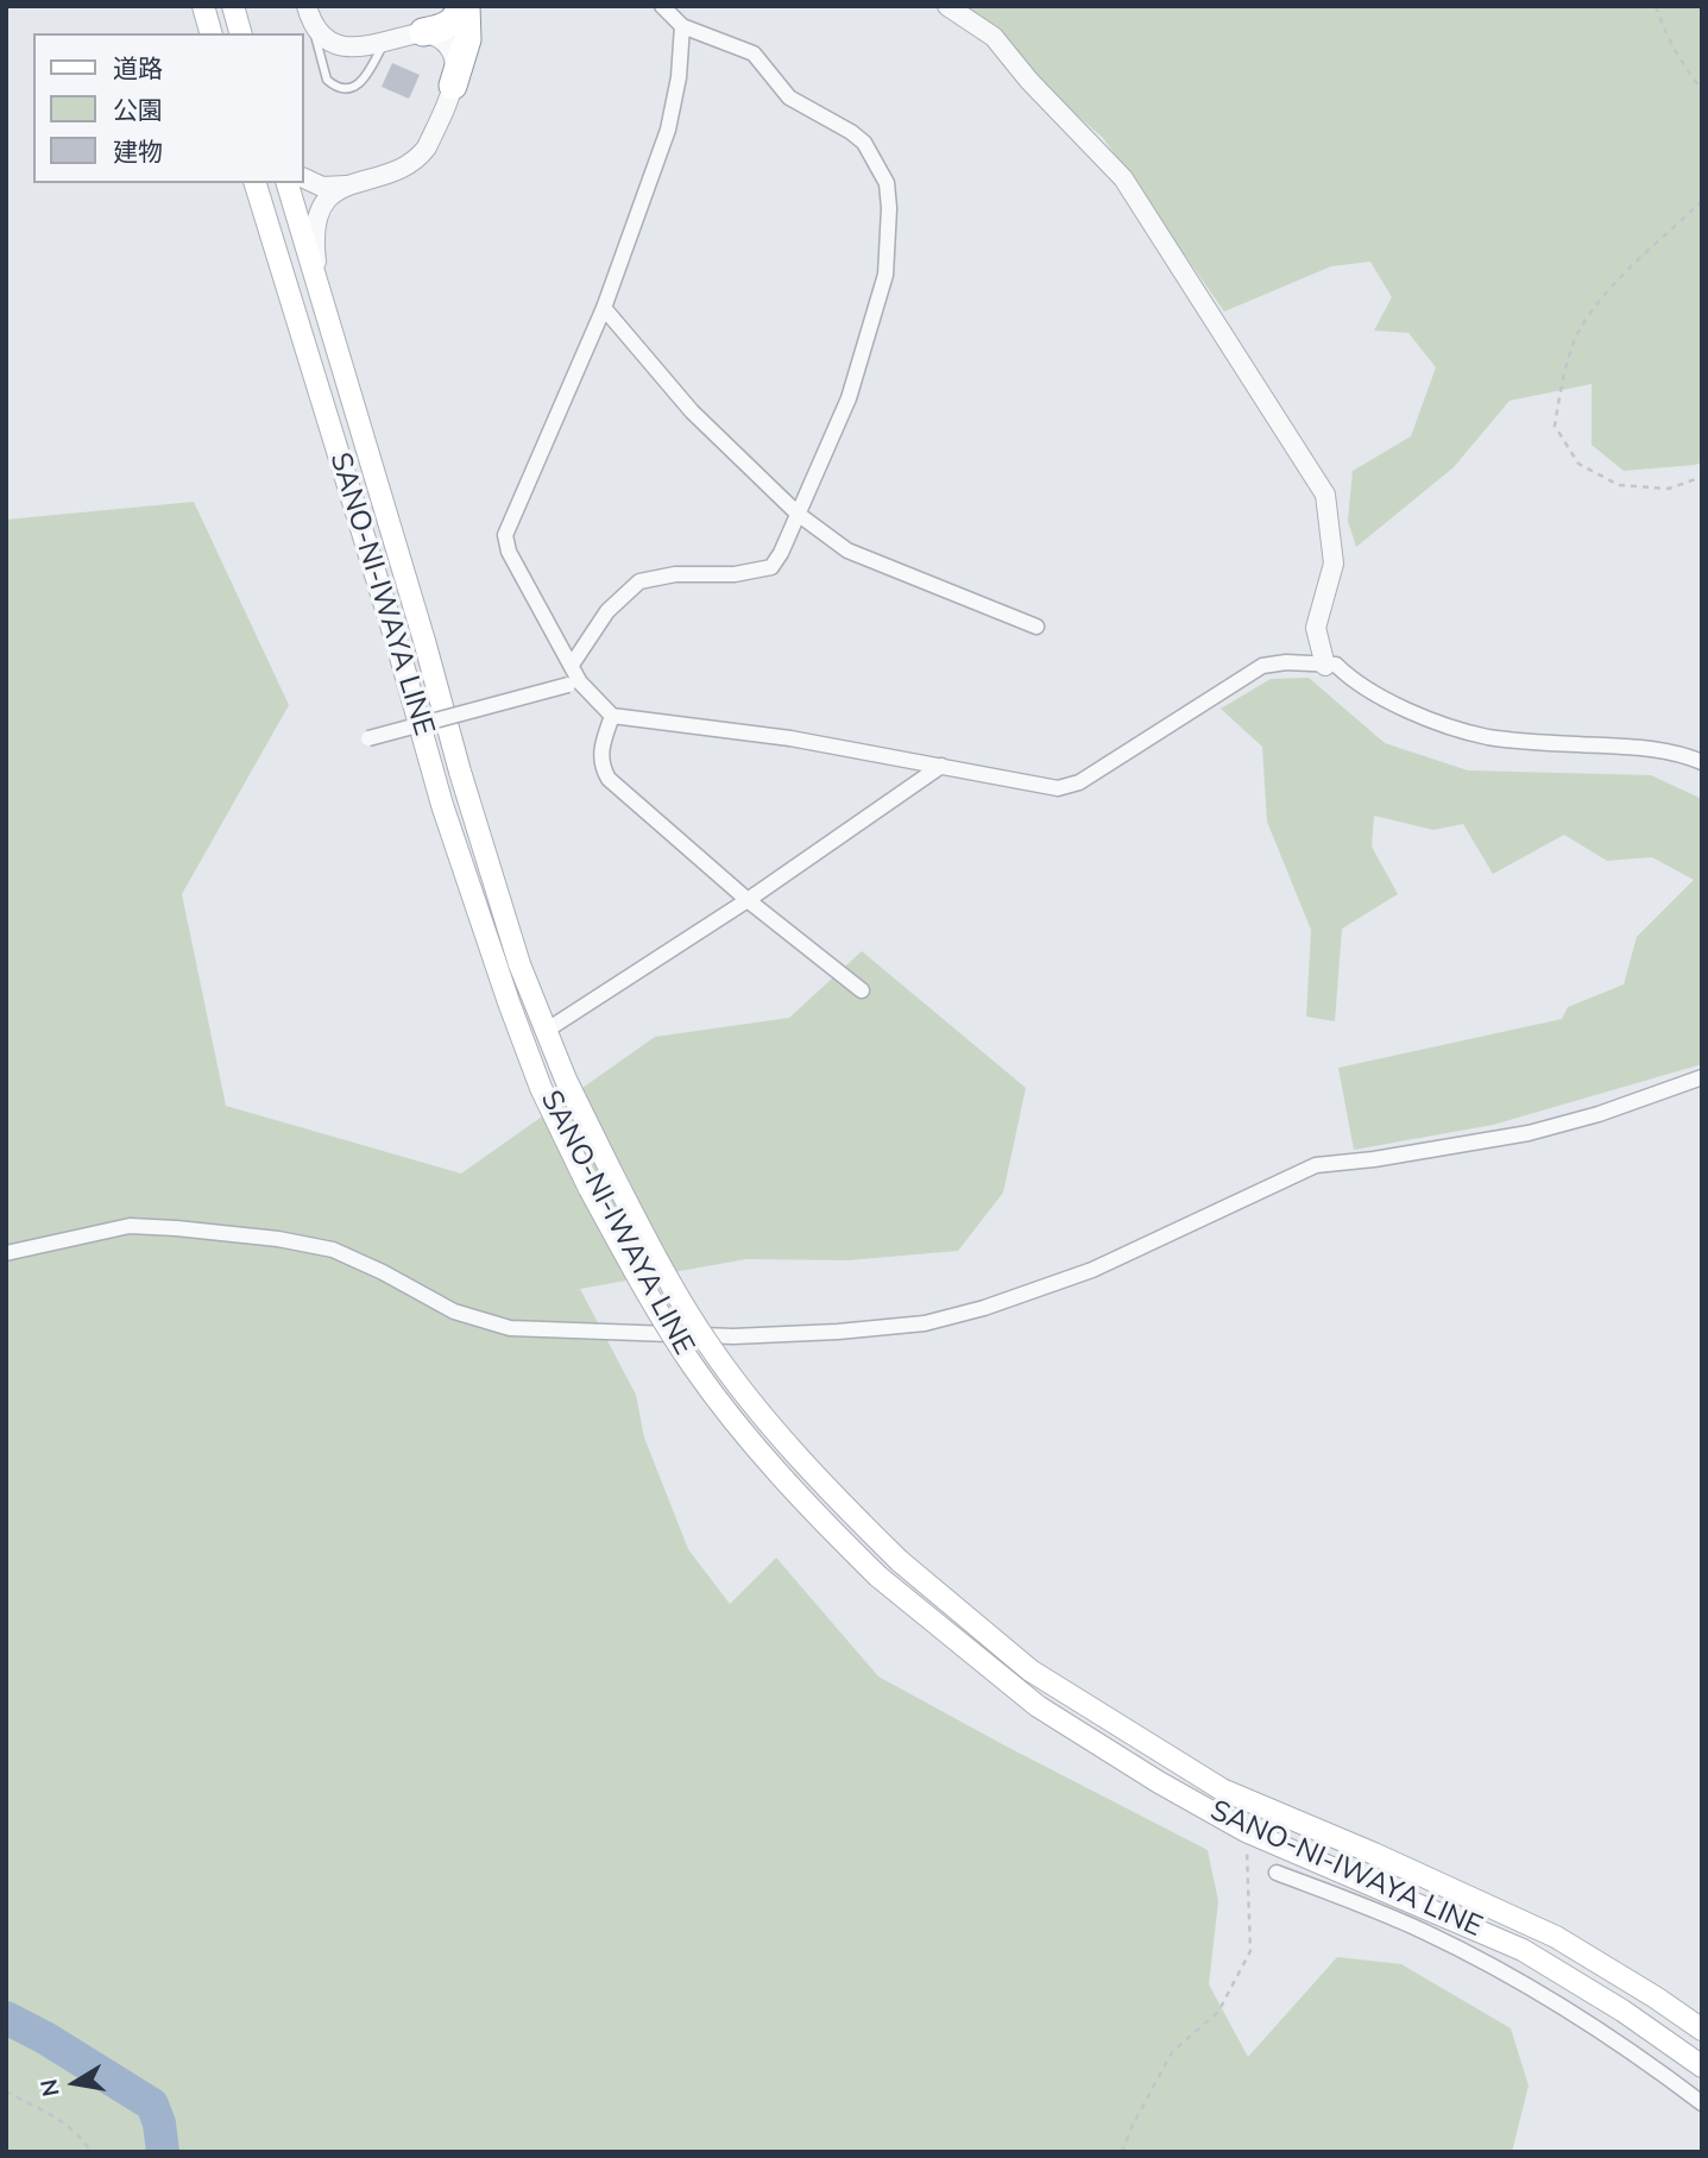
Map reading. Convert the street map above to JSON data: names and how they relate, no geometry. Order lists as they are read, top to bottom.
{
  "streets": {
    "main road": ["SANO-NI-IWAYA LINE"]
  },
  "legend": ["道路", "公園", "建物"],
  "north": "left"
}
